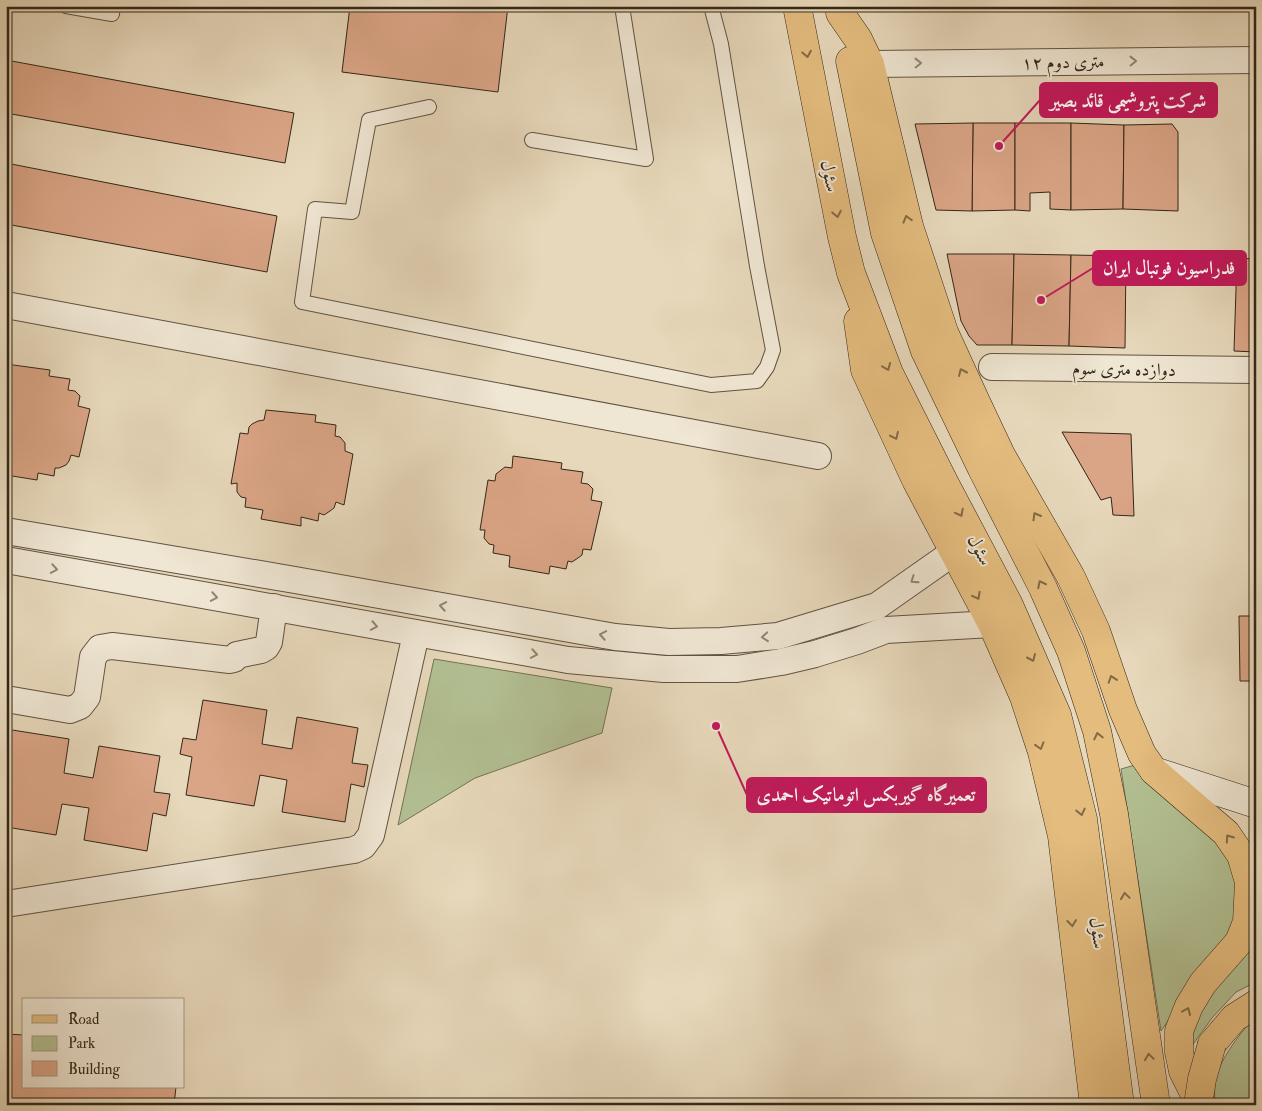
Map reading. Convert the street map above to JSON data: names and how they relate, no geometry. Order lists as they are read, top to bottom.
{
  "streets": {
    "main road": ["سئول"],
    "street": ["۱۲ متری دوم", "دوازده متری سوم"]
  },
  "one_way": ["۱۲ متری دوم"],
  "places": ["شرکت پتروشیمی قائد بصیر", "فدراسیون فوتبال ایران", "تعمیرگاه گیربکس اتوماتیک احمدی"],
  "legend": ["Road", "Park", "Building"]
}
